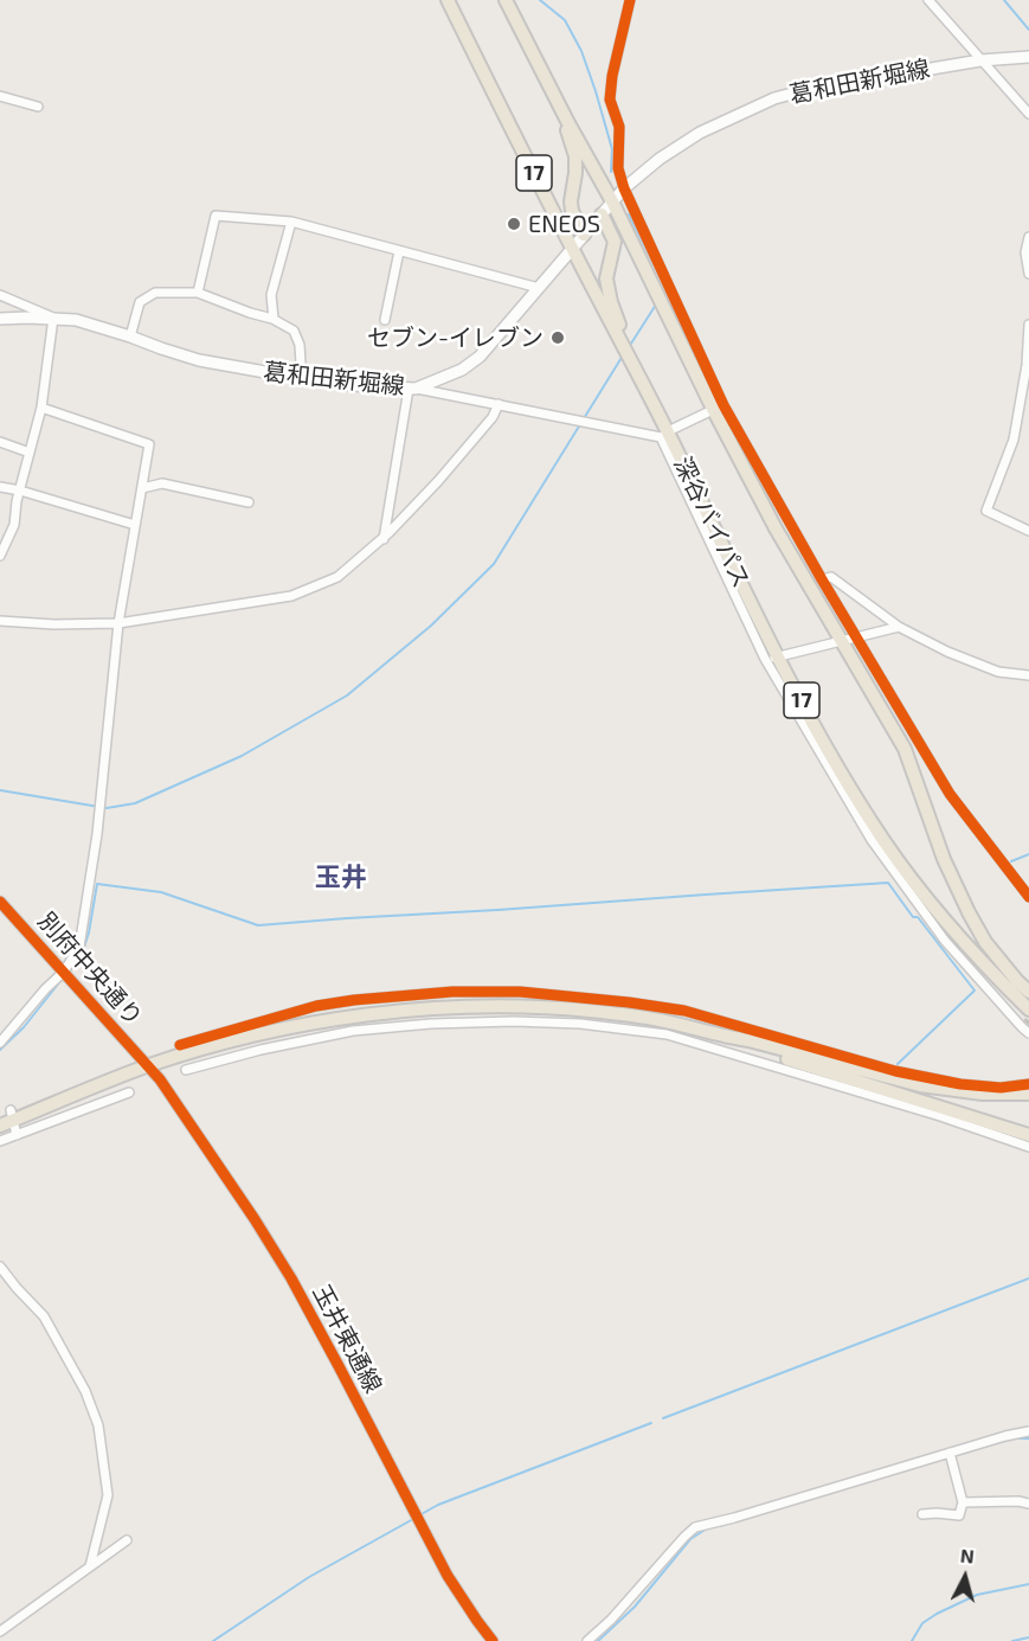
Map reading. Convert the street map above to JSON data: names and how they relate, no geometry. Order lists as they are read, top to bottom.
{
  "streets": {
    "highway": ["17", "深谷バイパス"],
    "main road": ["葛和田新堀線"],
    "street": ["別府中央通り", "玉井東通線"]
  },
  "crossings": [
    ["葛和田新堀線", "17"],
    ["葛和田新堀線", "深谷バイパス"],
    ["別府中央通り", "玉井東通線"]
  ],
  "districts": ["玉井"],
  "places": ["ENEOS", "セブン-イレブン"],
  "north": "top"
}
